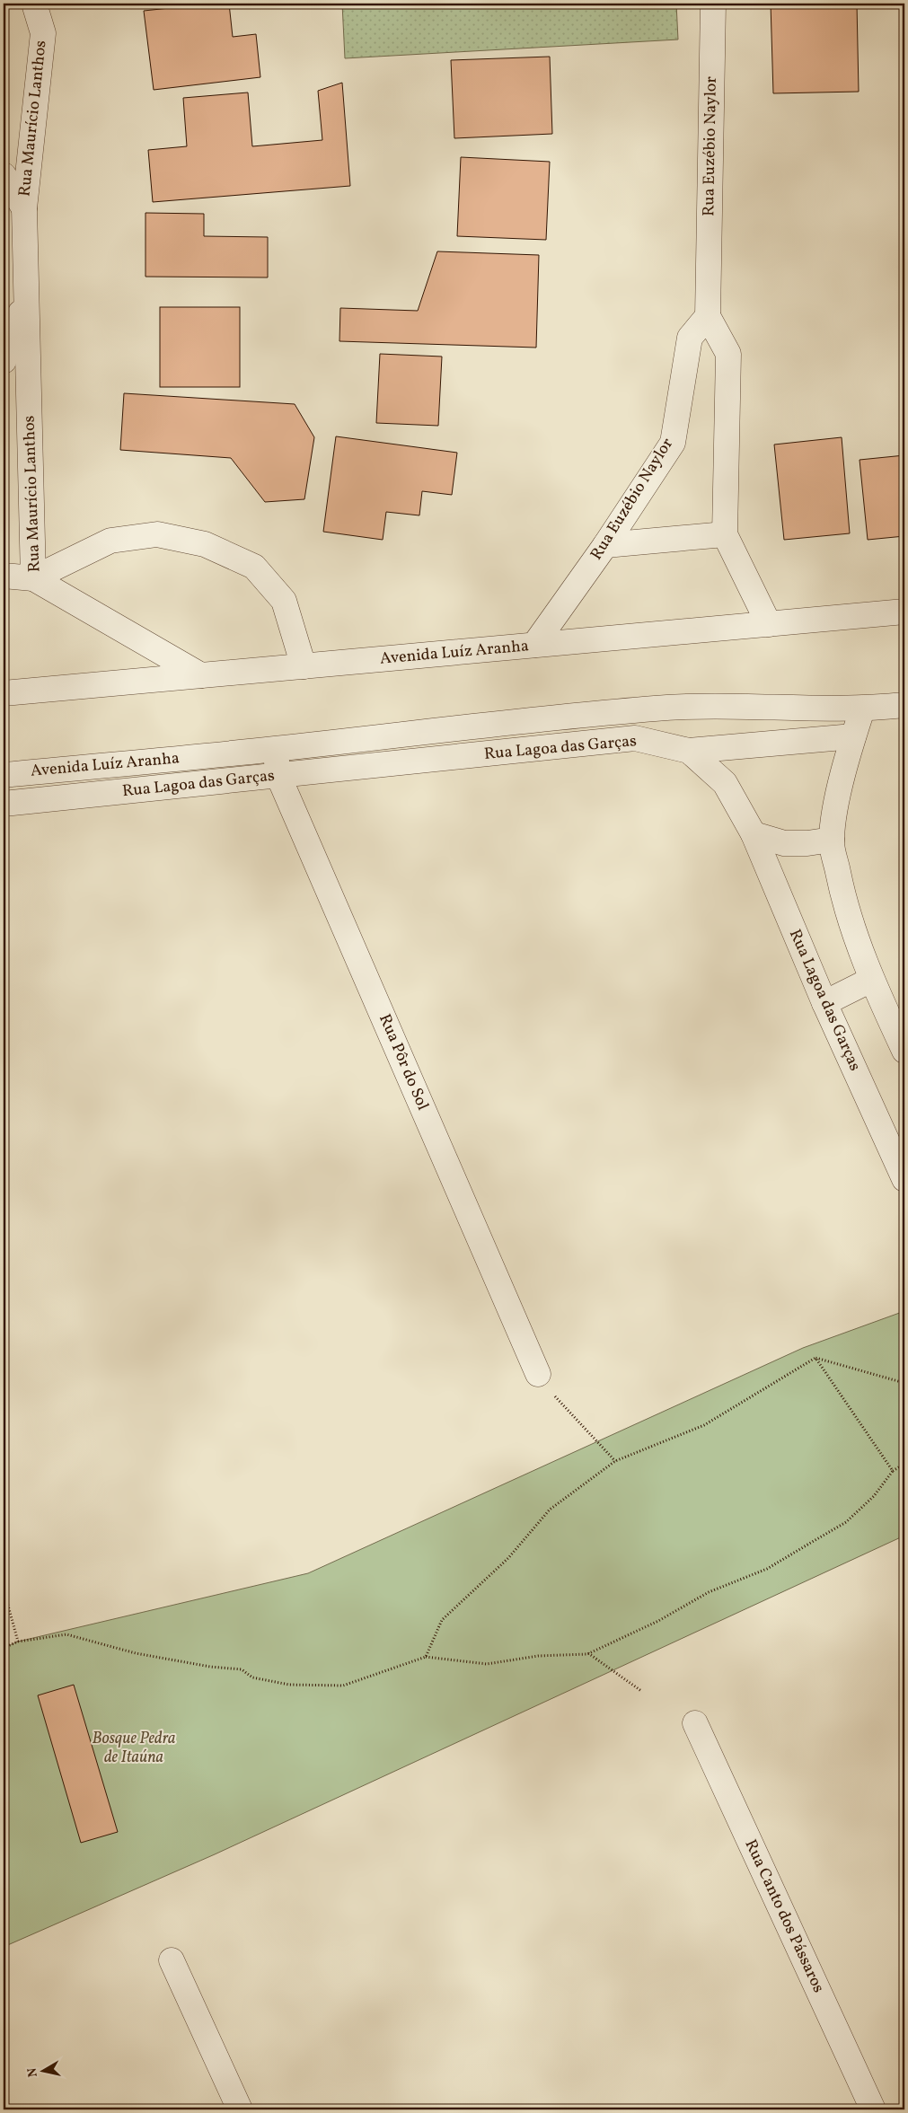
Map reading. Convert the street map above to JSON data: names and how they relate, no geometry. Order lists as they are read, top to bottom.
{
  "streets": {
    "street": [
      "Rua Maurício Lanthos",
      "Rua Euzébio Naylor",
      "Avenida Luíz Aranha",
      "Rua Lagoa das Garças",
      "Rua Pôr do Sol",
      "Rua Canto dos Pássaros"
    ]
  },
  "crossings": [
    ["Rua Maurício Lanthos", "Avenida Luíz Aranha"],
    ["Rua Euzébio Naylor", "Avenida Luíz Aranha"],
    ["Avenida Luíz Aranha", "Rua Pôr do Sol"],
    ["Rua Lagoa das Garças", "Rua Pôr do Sol"]
  ],
  "parks": ["Bosque Pedra de Itaúna"],
  "north": "left"
}
